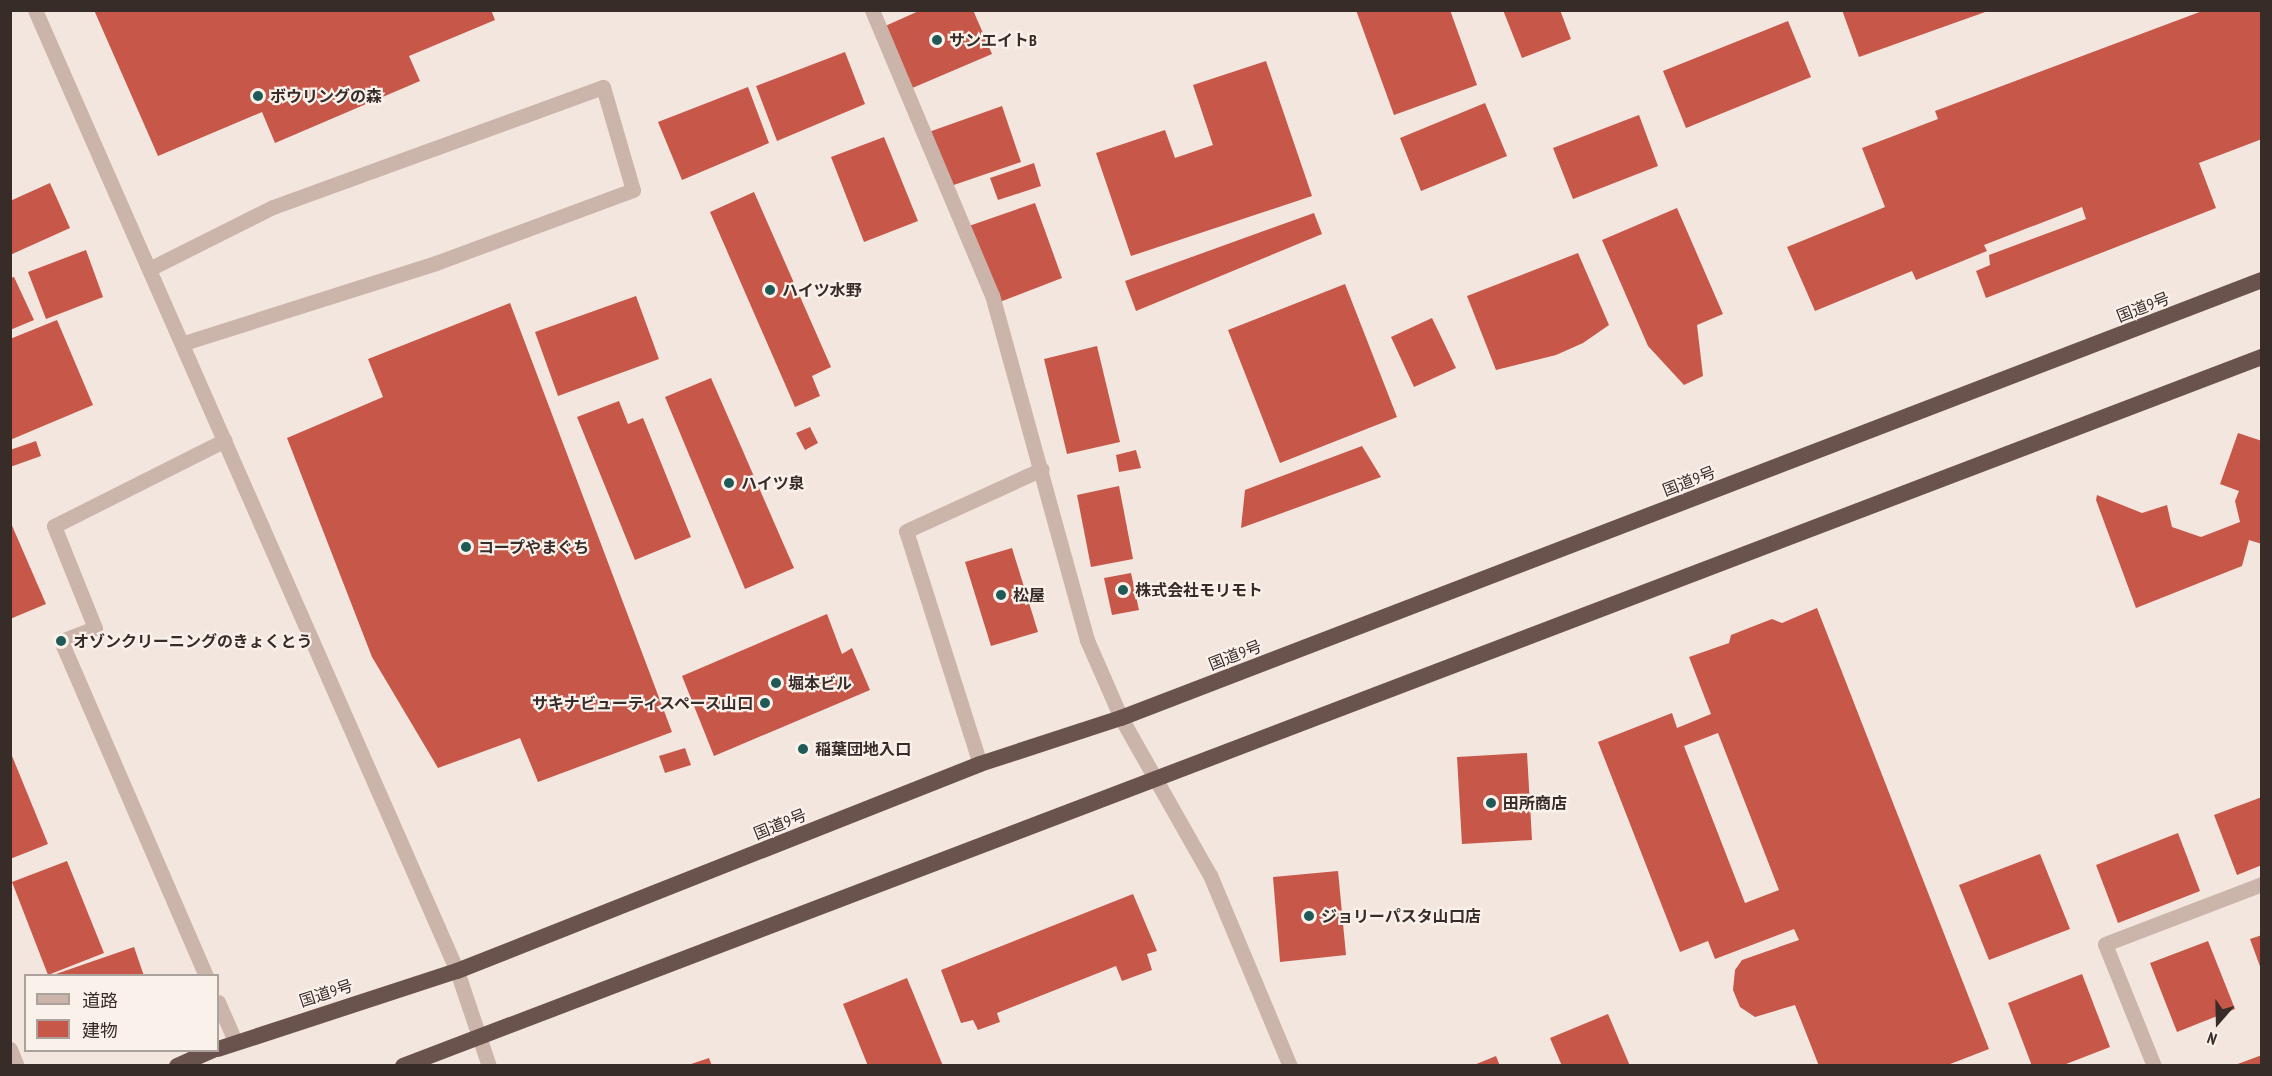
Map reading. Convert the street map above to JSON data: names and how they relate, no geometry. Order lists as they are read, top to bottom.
{
  "streets": {
    "highway": ["国道9号"]
  },
  "places": [
    "サンエイトB",
    "ボウリングの森",
    "ハイツ水野",
    "ハイツ泉",
    "コープやまぐち",
    "株式会社モリモト",
    "松屋",
    "オゾンクリーニングのきょくとう",
    "堀本ビル",
    "サキナビューティスペース山口",
    "稲葉団地入口",
    "田所商店",
    "ジョリーパスタ山口店"
  ],
  "legend": ["道路", "建物"],
  "north": "bottom"
}
